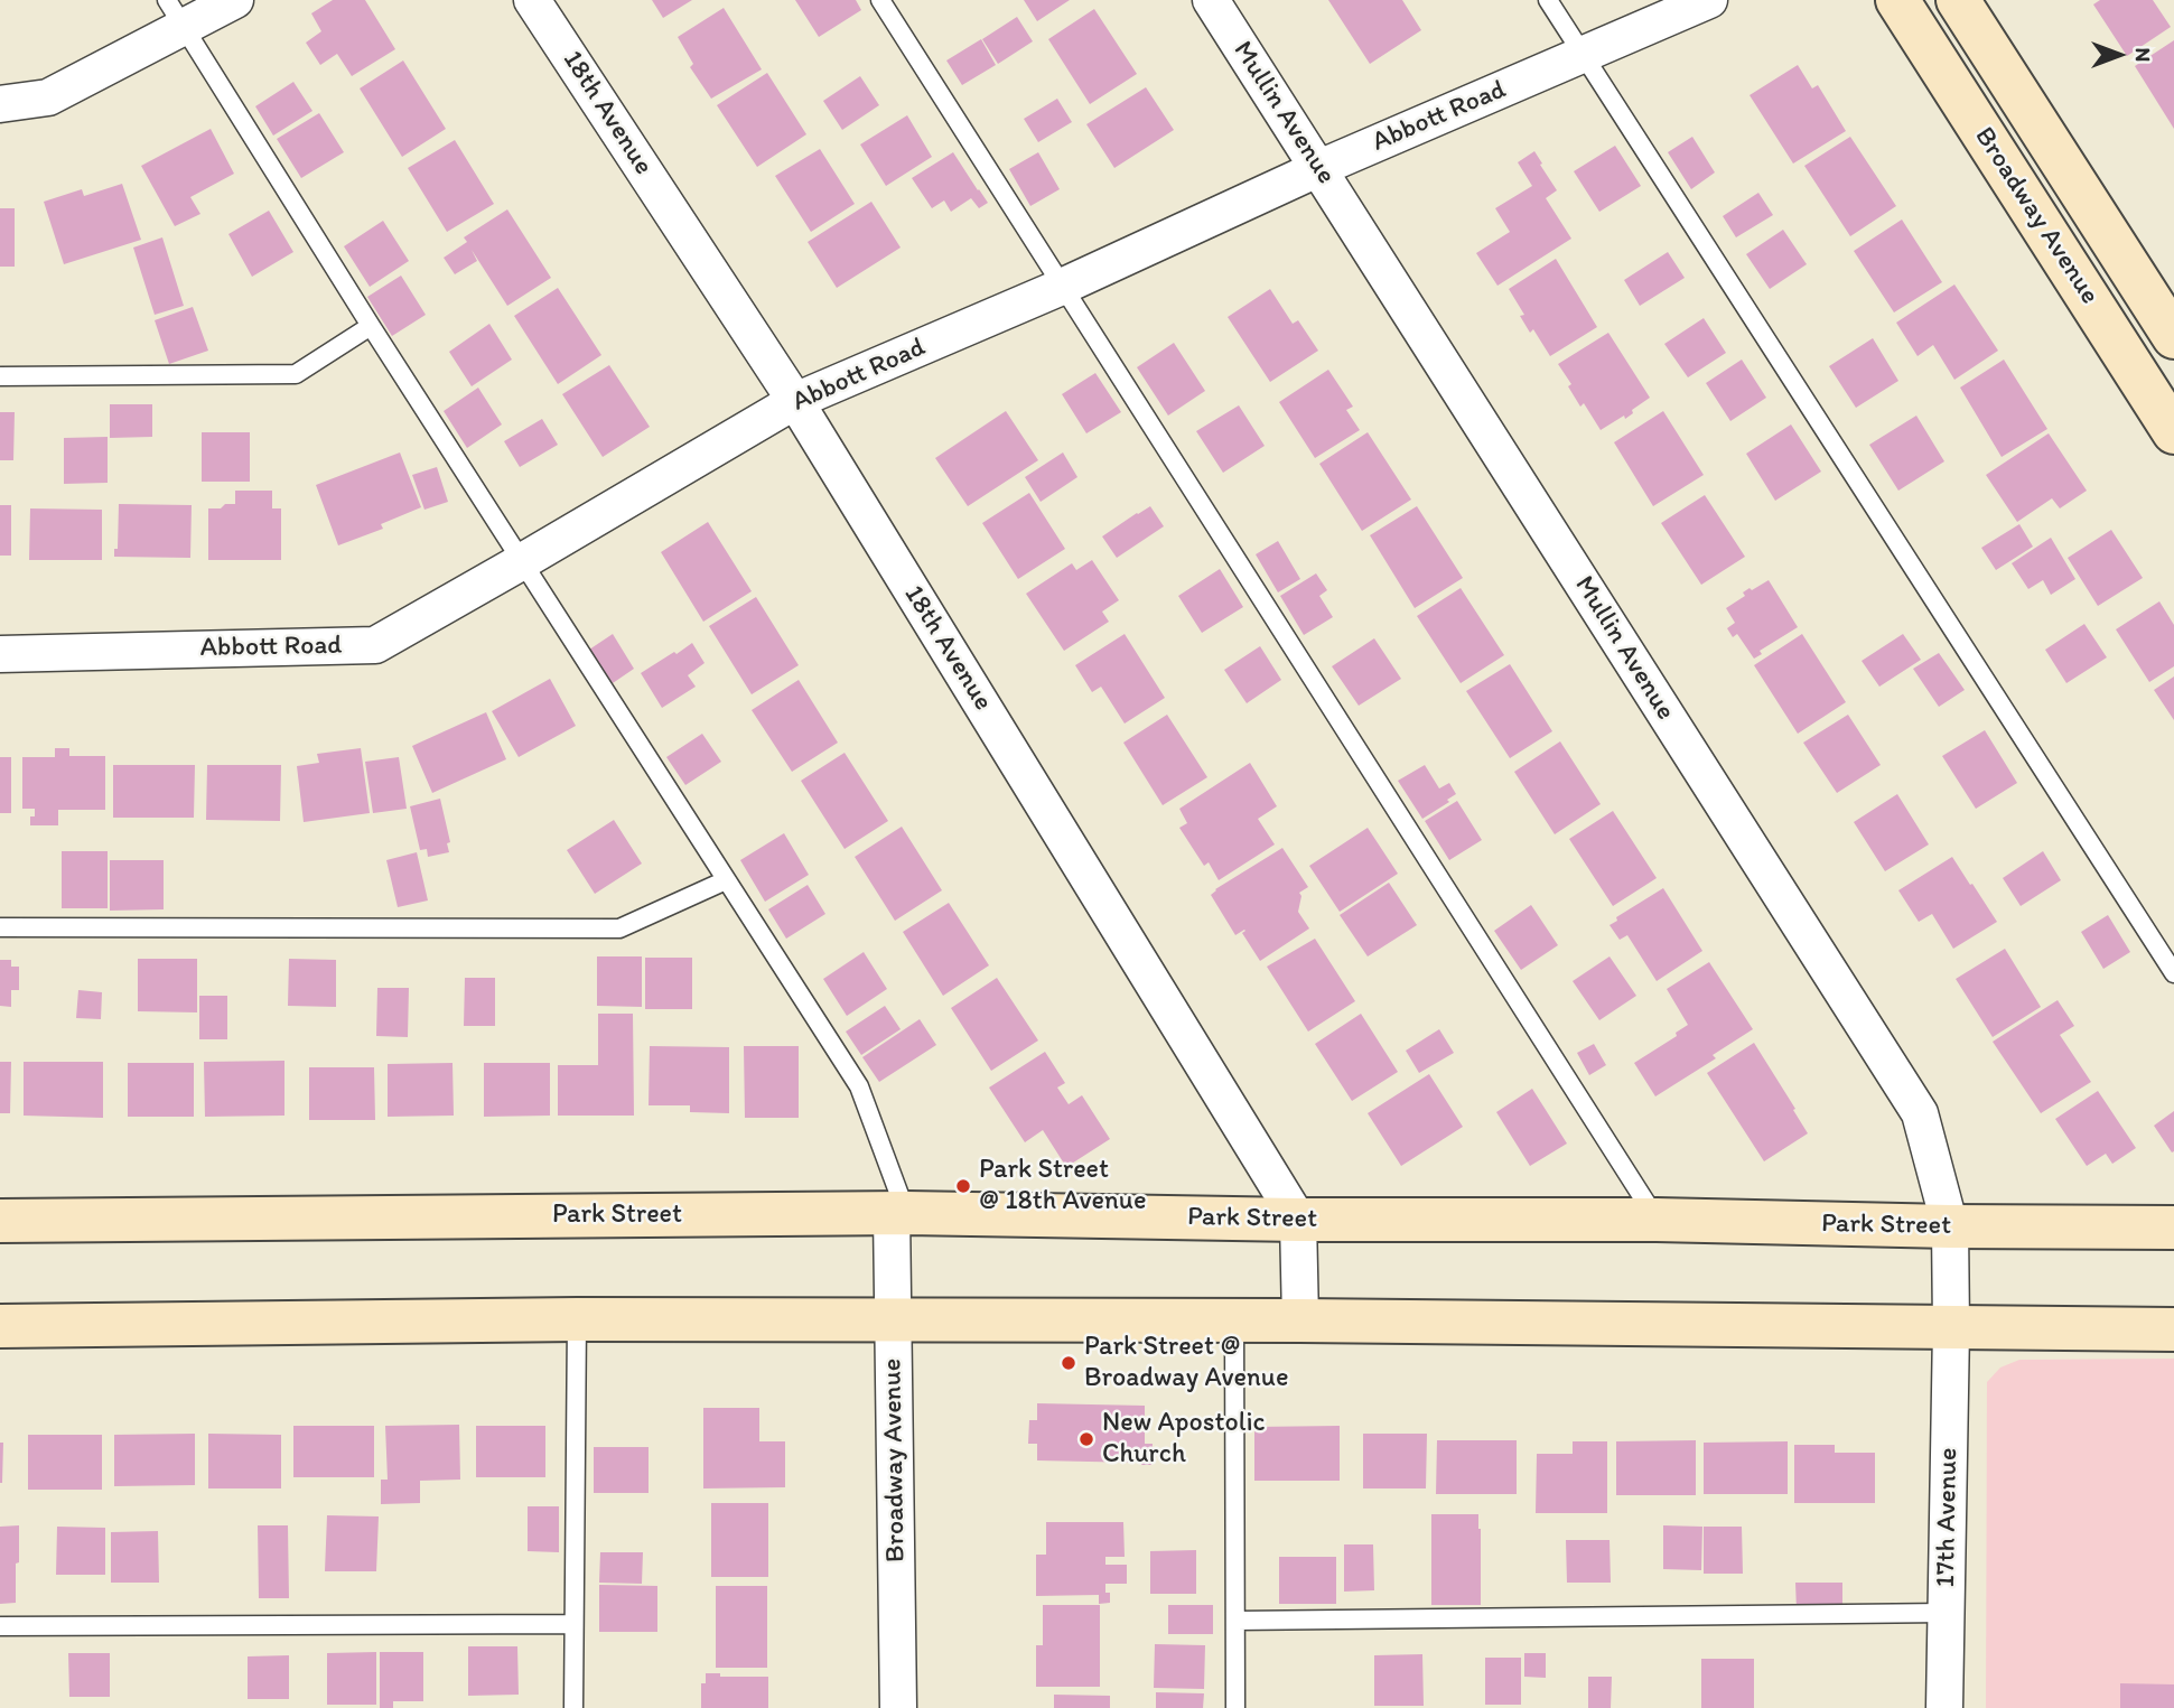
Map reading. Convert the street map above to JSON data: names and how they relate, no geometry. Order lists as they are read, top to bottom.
{
  "streets": {
    "street": [
      "18th Avenue",
      "Mullin Avenue",
      "Abbott Road",
      "Broadway Avenue",
      "Park Street",
      "17th Avenue"
    ]
  },
  "crossings": [
    ["18th Avenue", "Abbott Road"],
    ["18th Avenue", "Park Street"],
    ["Mullin Avenue", "Abbott Road"],
    ["Mullin Avenue", "Park Street"],
    ["Mullin Avenue", "17th Avenue"],
    ["Broadway Avenue", "Park Street"]
  ],
  "places": ["Park Street @ 18th Avenue", "Park Street @ Broadway Avenue", "New Apostolic Church"],
  "north": "right"
}
